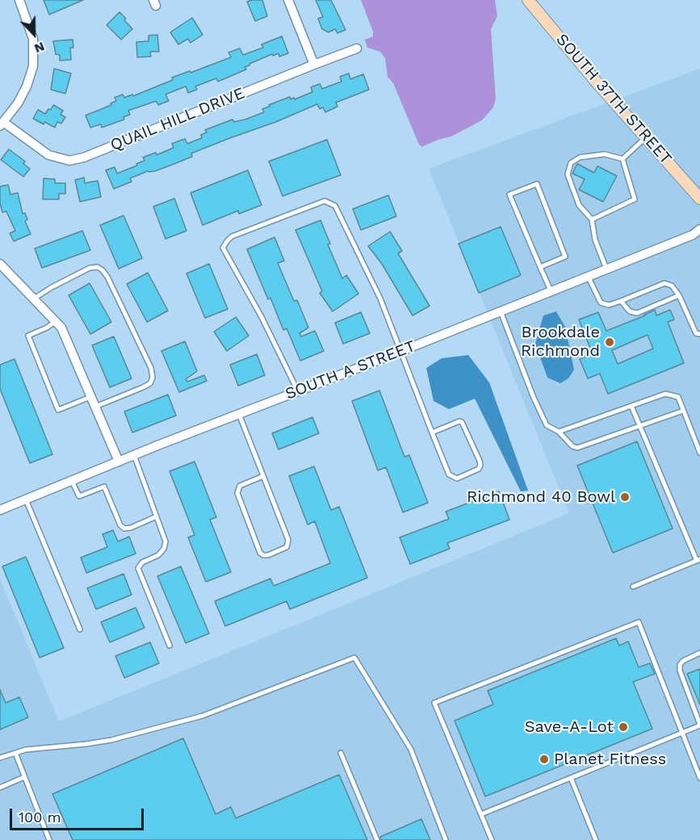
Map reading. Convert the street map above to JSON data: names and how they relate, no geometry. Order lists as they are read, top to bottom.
{
  "streets": {
    "street": ["SOUTH 37TH STREET", "QUAIL HILL DRIVE", "SOUTH A STREET"]
  },
  "places": [
    "Brookdale Richmond",
    "Richmond 40 Bowl",
    "Save-A-Lot",
    "Planet Fitness"
  ],
  "scale_bar": "100 m",
  "north": "bottom"
}
